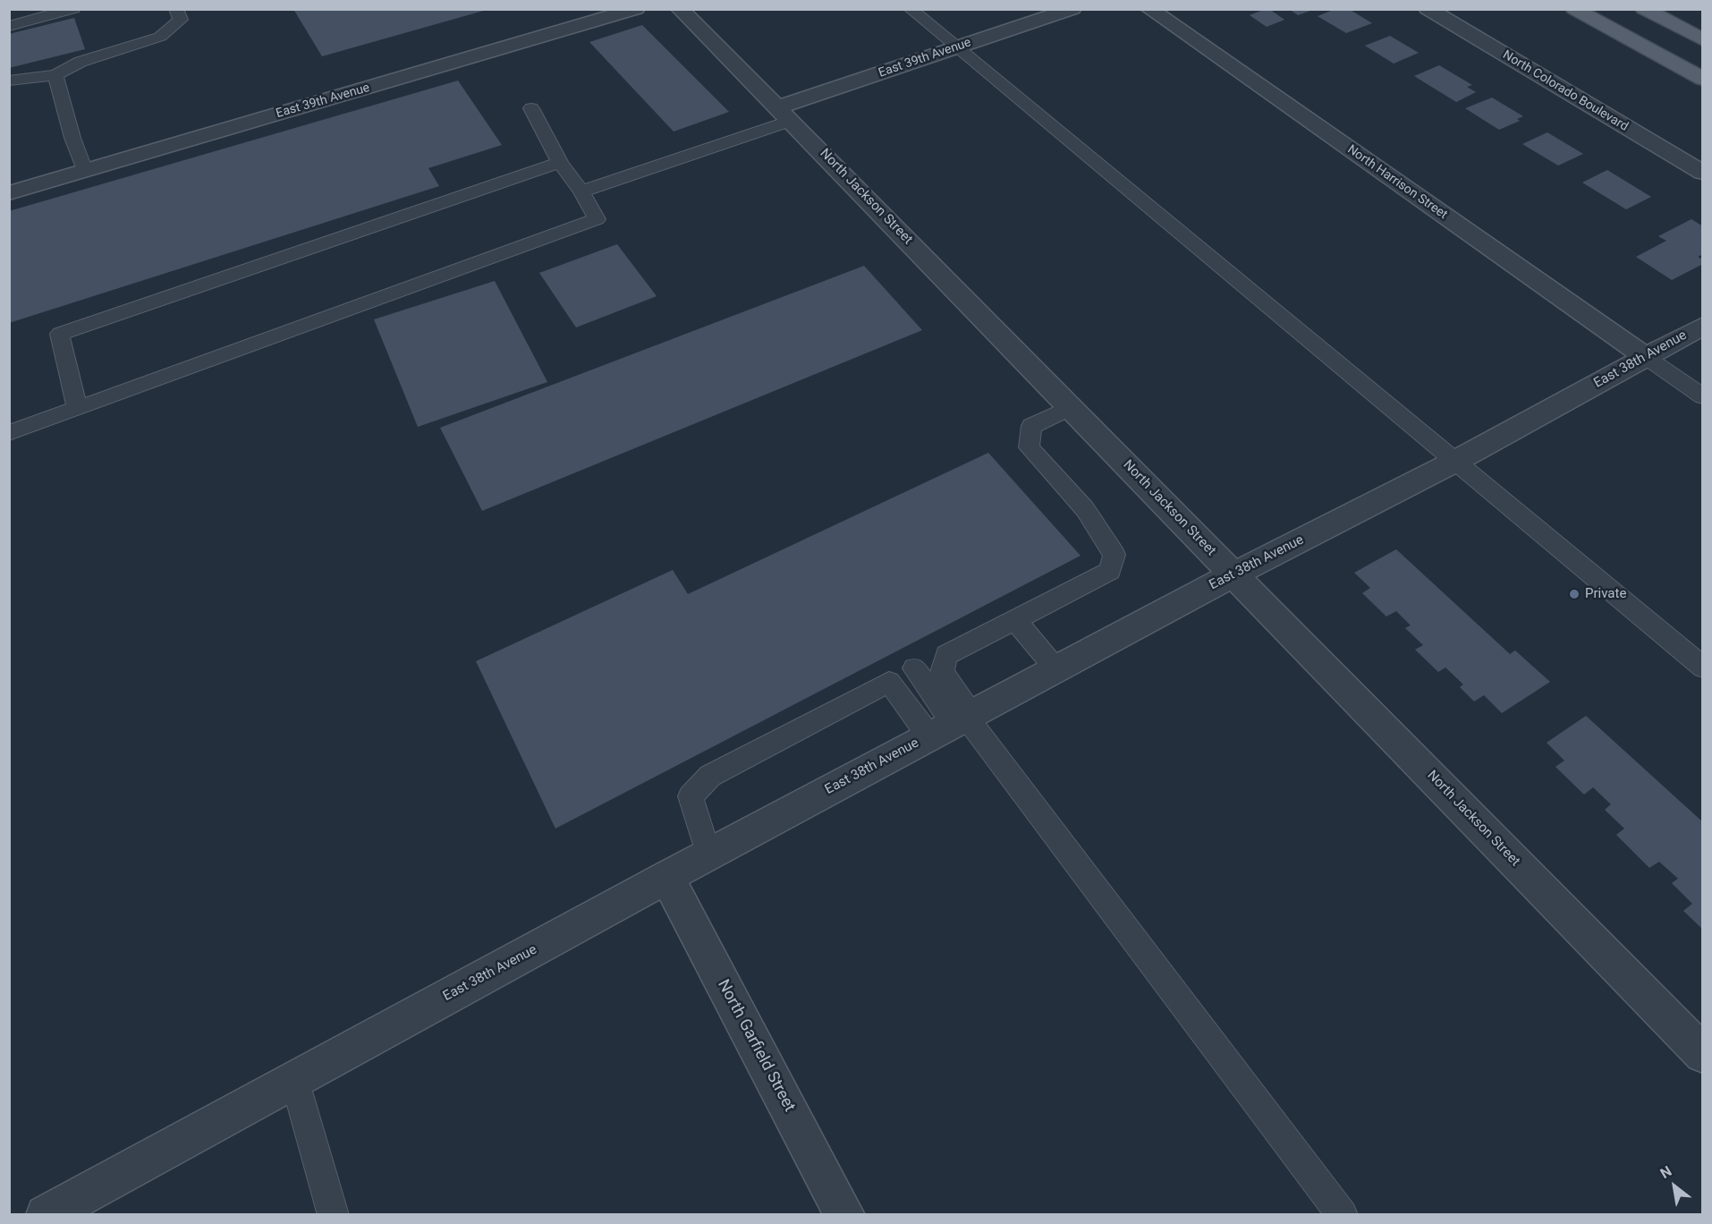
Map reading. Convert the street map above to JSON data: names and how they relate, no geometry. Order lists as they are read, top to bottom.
{
  "streets": {
    "street": [
      "East 39th Avenue",
      "North Colorado Boulevard",
      "North Harrison Street",
      "North Jackson Street",
      "East 38th Avenue",
      "North Garfield Street"
    ]
  },
  "crossings": [
    ["East 39th Avenue", "North Jackson Street"],
    ["North Harrison Street", "East 38th Avenue"],
    ["North Jackson Street", "East 38th Avenue"],
    ["East 38th Avenue", "North Garfield Street"]
  ],
  "places": ["Private"],
  "north": "top left"
}
